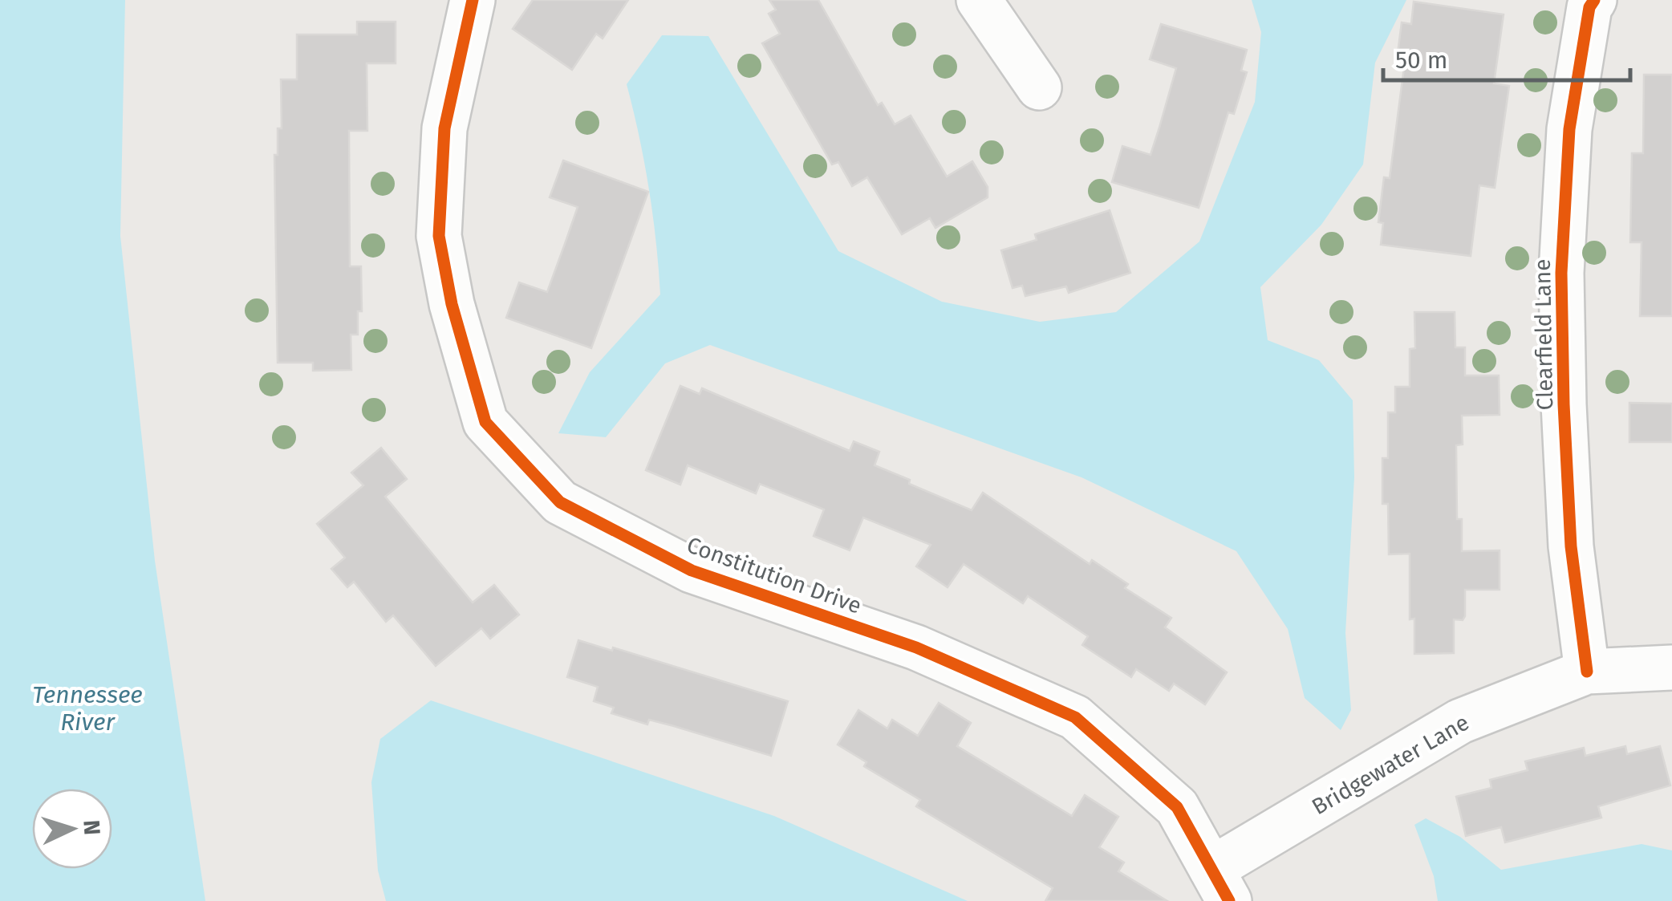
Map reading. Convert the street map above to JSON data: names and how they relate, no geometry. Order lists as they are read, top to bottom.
{
  "streets": {
    "street": ["Clearfield Lane", "Constitution Drive", "Bridgewater Lane"]
  },
  "crossings": [
    ["Clearfield Lane", "Bridgewater Lane"],
    ["Constitution Drive", "Bridgewater Lane"]
  ],
  "water": ["Tennessee River"],
  "scale_bar": "50 m",
  "north": "right"
}
